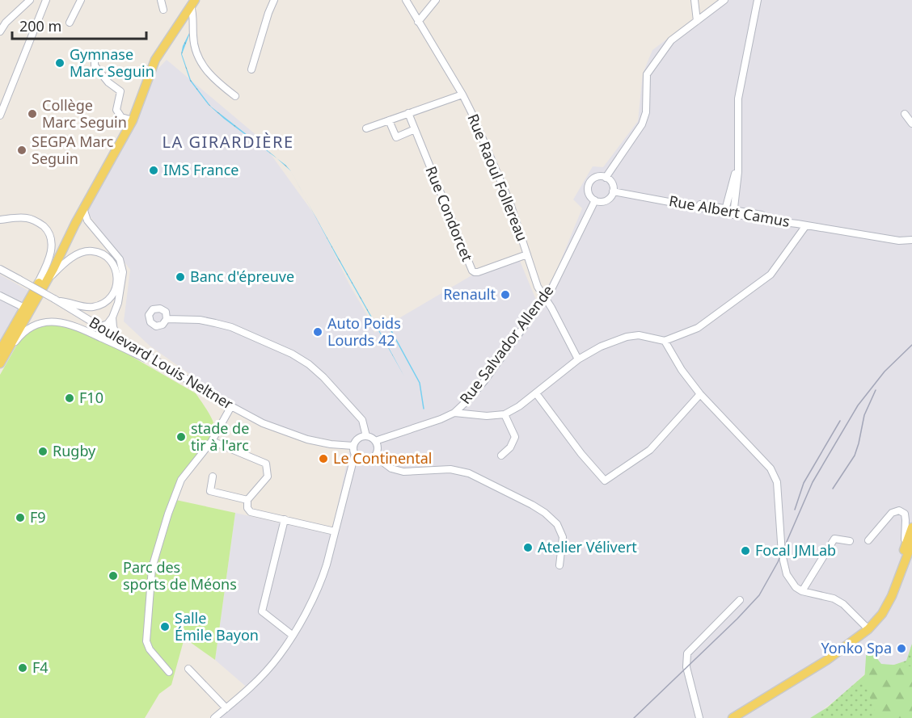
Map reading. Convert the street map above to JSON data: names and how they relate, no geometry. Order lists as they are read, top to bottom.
{
  "streets": {
    "street": [
      "Rue Raoul Follereau",
      "Rue Albert Camus",
      "Rue Condorcet",
      "Rue Salvador Allende",
      "Boulevard Louis Neltner"
    ]
  },
  "crossings": [
    ["Rue Raoul Follereau", "Rue Condorcet"],
    ["Rue Raoul Follereau", "Rue Salvador Allende"],
    ["Rue Albert Camus", "Rue Salvador Allende"],
    ["Rue Salvador Allende", "Boulevard Louis Neltner"]
  ],
  "districts": ["LA GIRARDIÈRE"],
  "places": [
    "Gymnase Marc Seguin",
    "Collège Marc Seguin",
    "SEGPA Marc Seguin",
    "IMS France",
    "Banc d'épreuve",
    "Renault",
    "Auto Poids Lourds 42",
    "F10",
    "stade de tir à l'arc",
    "Rugby",
    "Le Continental",
    "F9",
    "Atelier Vélivert",
    "Focal JMLab",
    "Parc des sports de Méons",
    "Salle Émile Bayon",
    "Yonko Spa",
    "F4"
  ],
  "scale_bar": "200 m"
}
